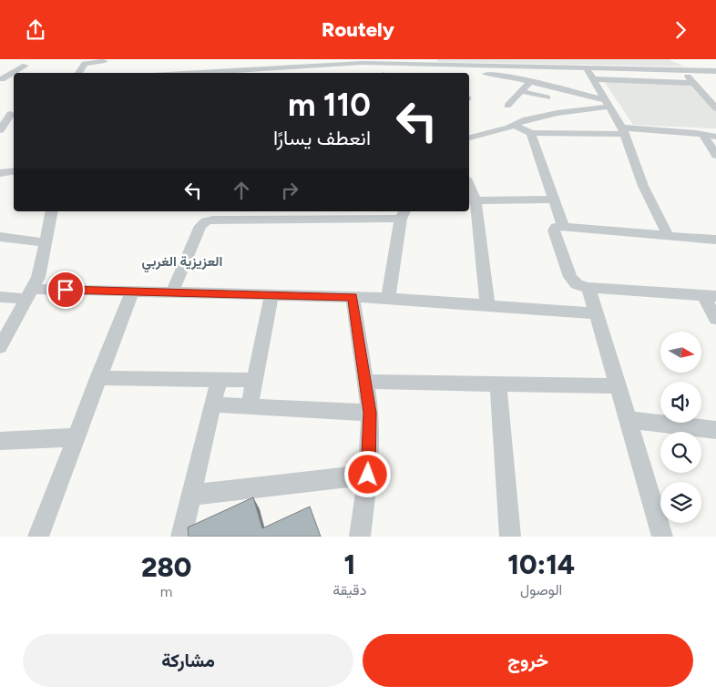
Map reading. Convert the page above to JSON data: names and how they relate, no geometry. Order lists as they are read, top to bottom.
{
  "districts": ["العزيزية الغربي"],
  "north": "right",
  "page": {
    "header": "Routely",
    "turn": ["110 m", "انعطف يسارًا"],
    "eta": [
      "10:14",
      "الوصول",
      "1",
      "دقيقة",
      "280",
      "m"
    ],
    "buttons": ["خروج", "مشاركة"]
  }
}
